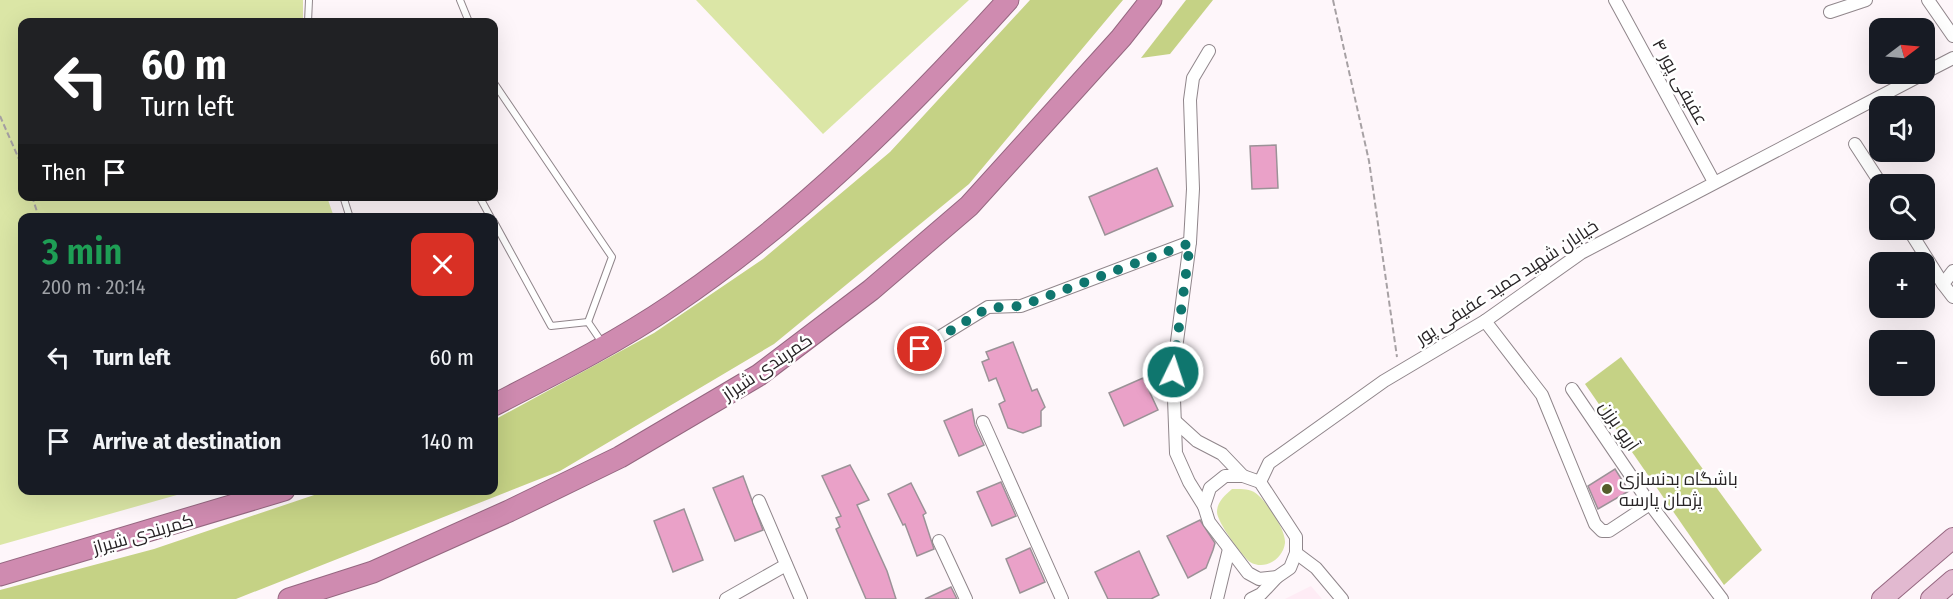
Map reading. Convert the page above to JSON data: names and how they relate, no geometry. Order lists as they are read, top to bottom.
{
  "streets": {
    "highway": ["کمربندی شیراز"],
    "street": ["عفیفی پور ۴", "خیابان شهید حمید عفیفی پور", "آریو برزن"]
  },
  "crossings": [
    ["عفیفی پور ۴", "خیابان شهید حمید عفیفی پور"]
  ],
  "places": ["باشگاه بدنسازی پژمان پارسه"],
  "north": "right",
  "page": {
    "map_buttons": ["+", "−"],
    "turn": ["60 m", "Turn left"],
    "then": "Then",
    "heading": ["3 min", "200 m · 20:14"],
    "list": [
      {
        "name": "Turn left",
        "value": "60 m"
      },
      {
        "name": "Arrive at destination",
        "value": "140 m"
      }
    ]
  }
}
